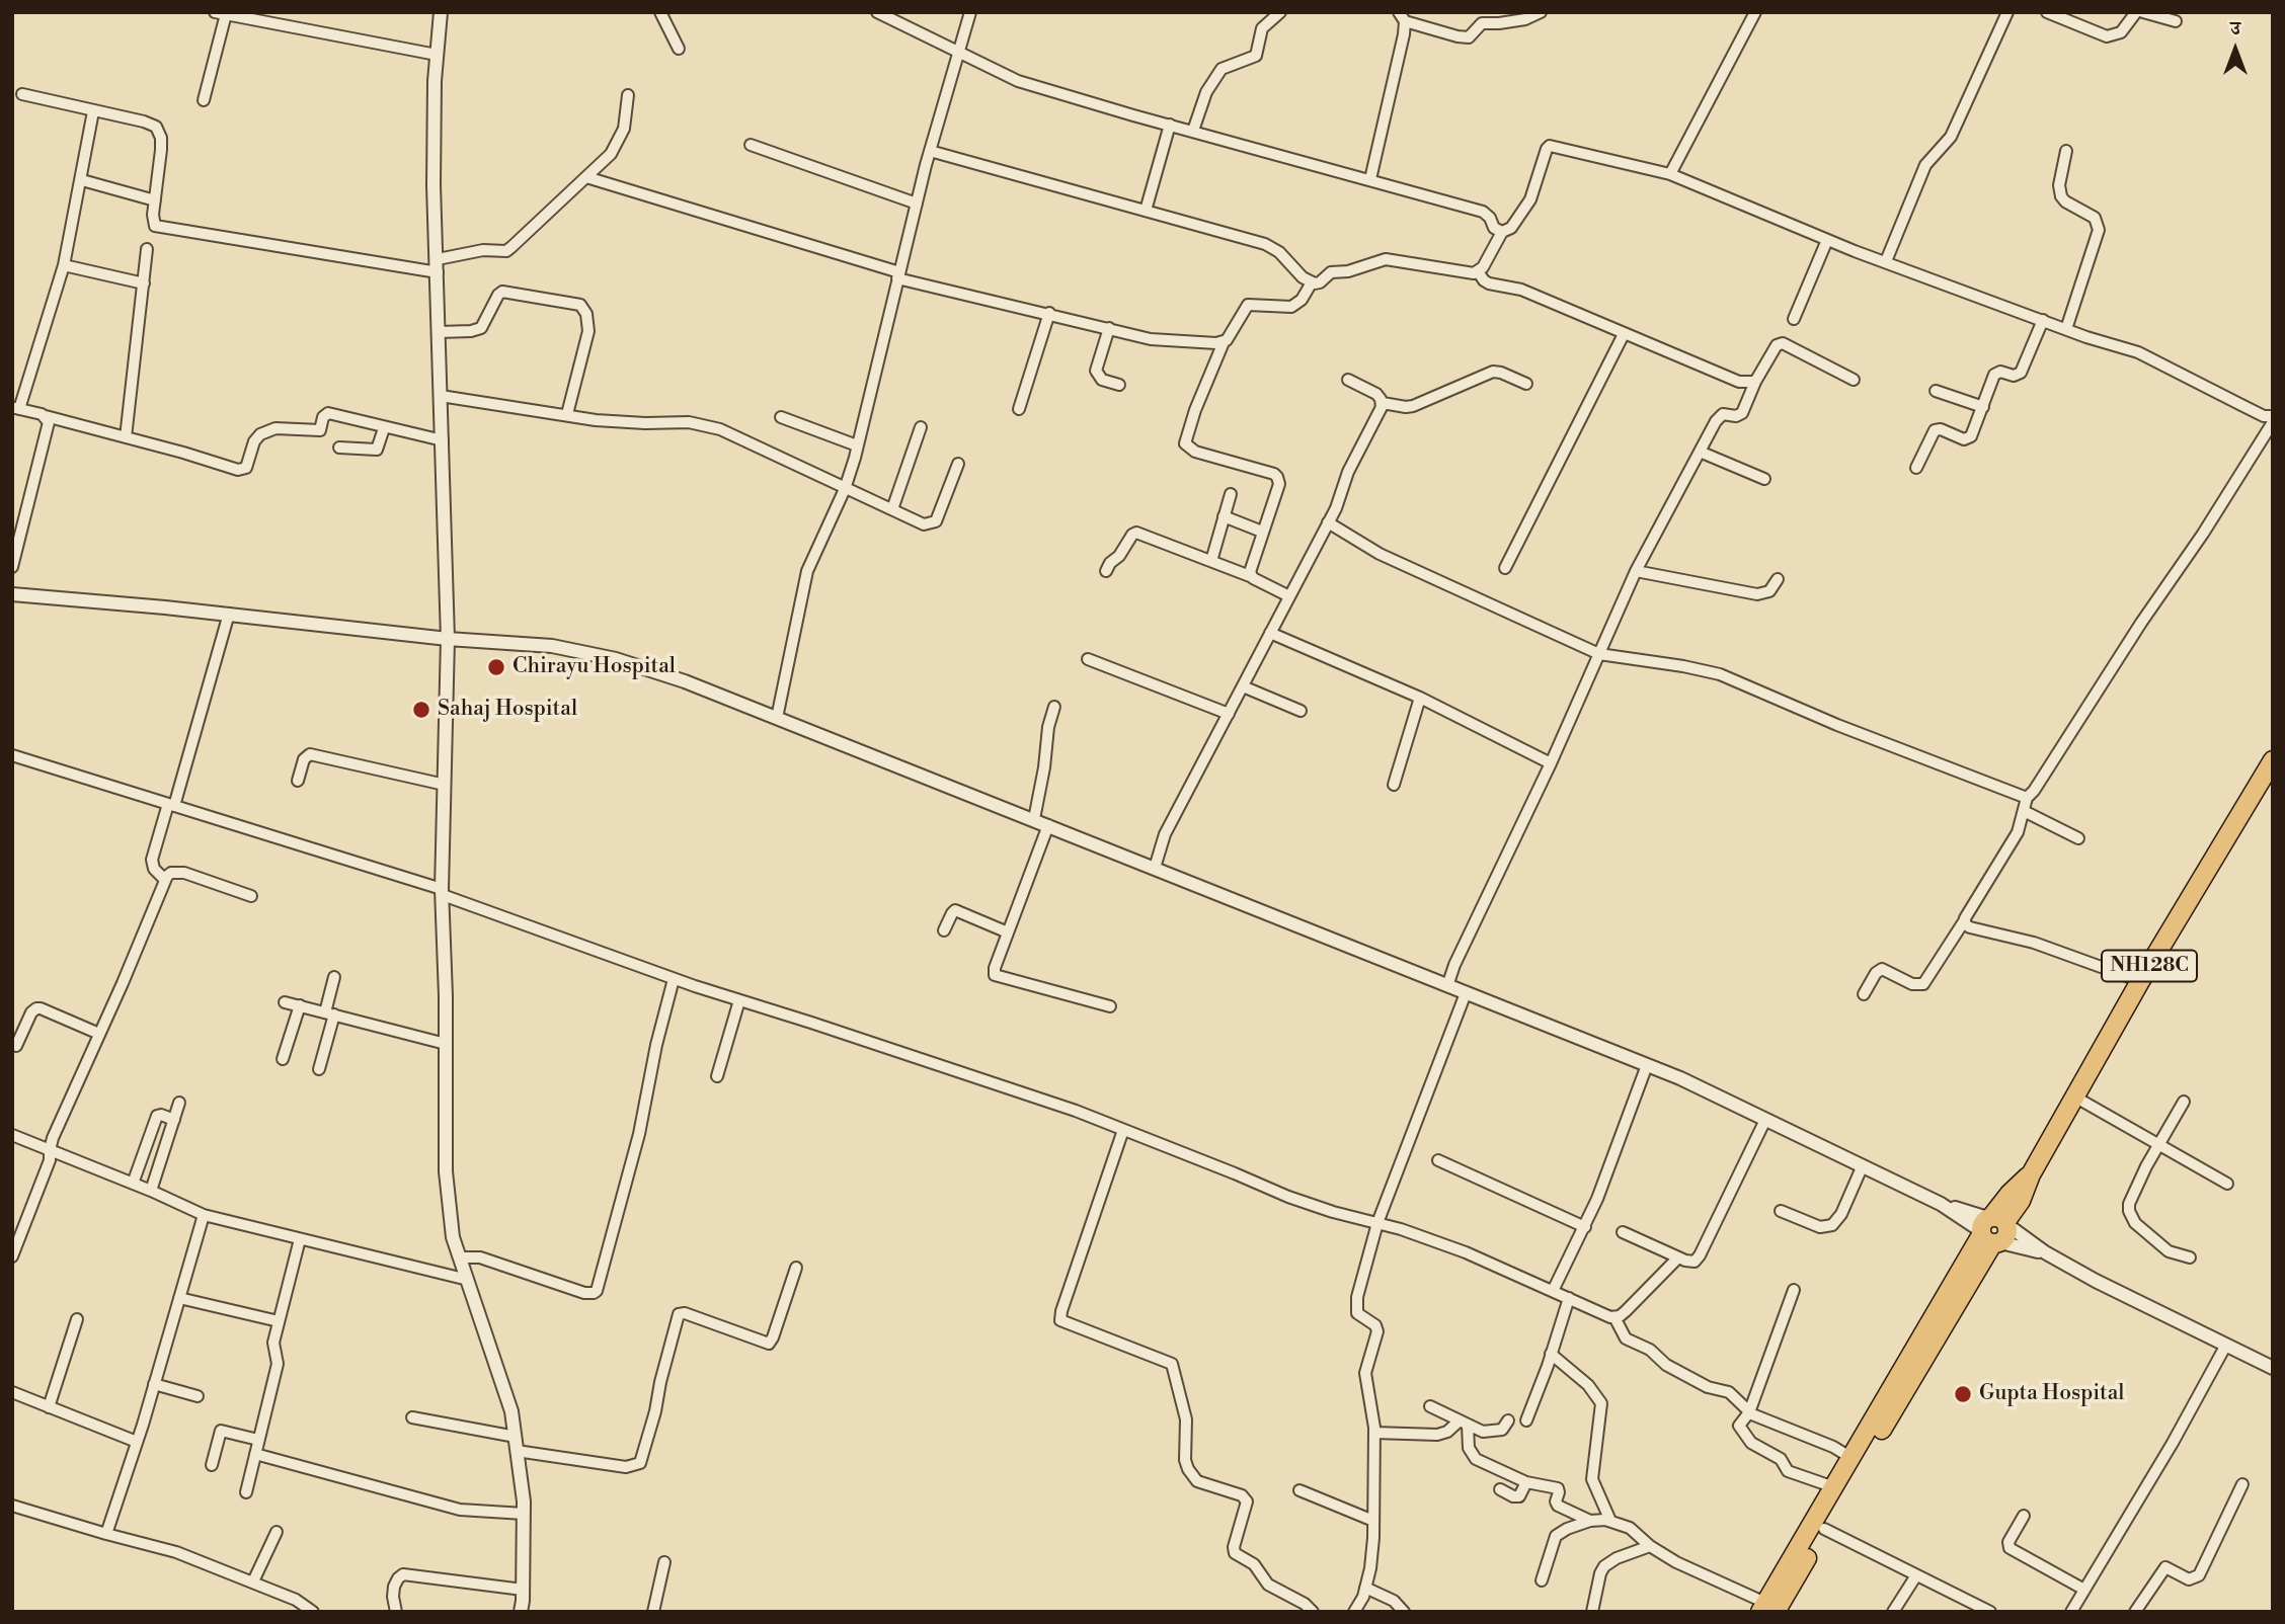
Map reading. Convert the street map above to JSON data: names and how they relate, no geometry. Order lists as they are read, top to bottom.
{
  "streets": {
    "highway": ["NH128C"]
  },
  "places": ["Chirayu Hospital", "Sahaj Hospital", "Gupta Hospital"],
  "north": "top"
}
